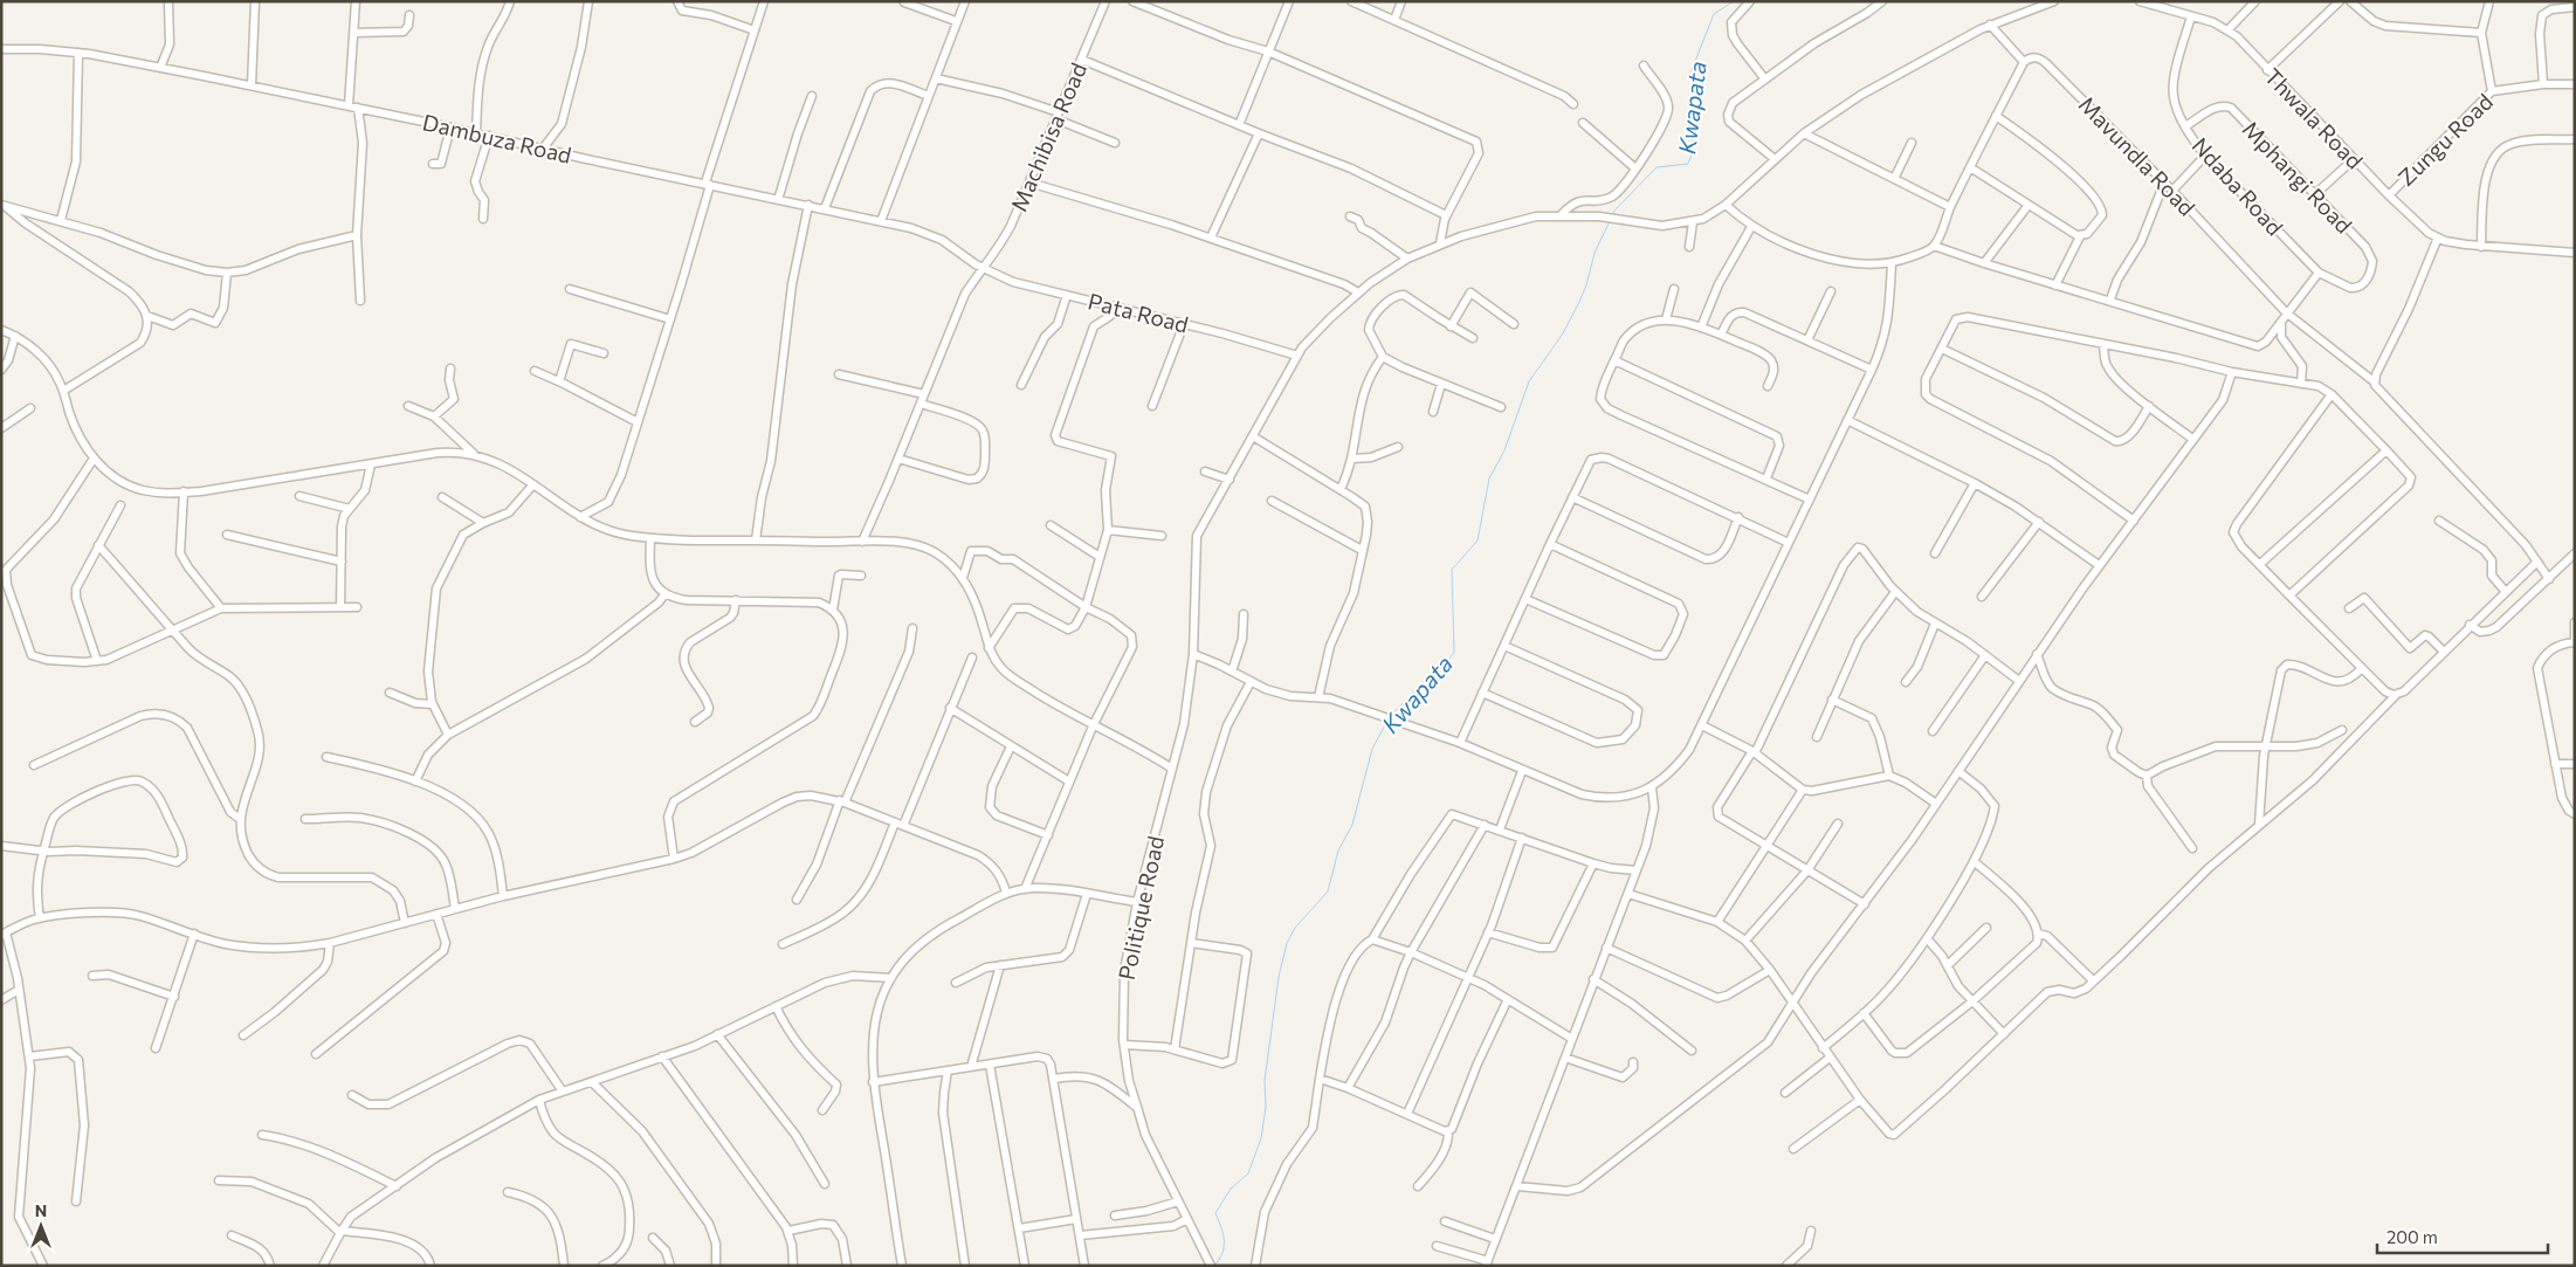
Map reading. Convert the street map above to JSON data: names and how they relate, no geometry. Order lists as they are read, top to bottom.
{
  "streets": {
    "street": [
      "Thwala Road",
      "Machibisa Road",
      "Dambuza Road",
      "Zungu Road",
      "Mavundla Road",
      "Mphangi Road",
      "Ndaba Road",
      "Pata Road",
      "Politique Road"
    ]
  },
  "crossings": [
    ["Thwala Road", "Zungu Road"],
    ["Thwala Road", "Ndaba Road"],
    ["Machibisa Road", "Dambuza Road"],
    ["Machibisa Road", "Pata Road"],
    ["Dambuza Road", "Pata Road"],
    ["Mphangi Road", "Ndaba Road"]
  ],
  "water": ["Kwapata"],
  "scale_bar": "200 m",
  "north": "top"
}
